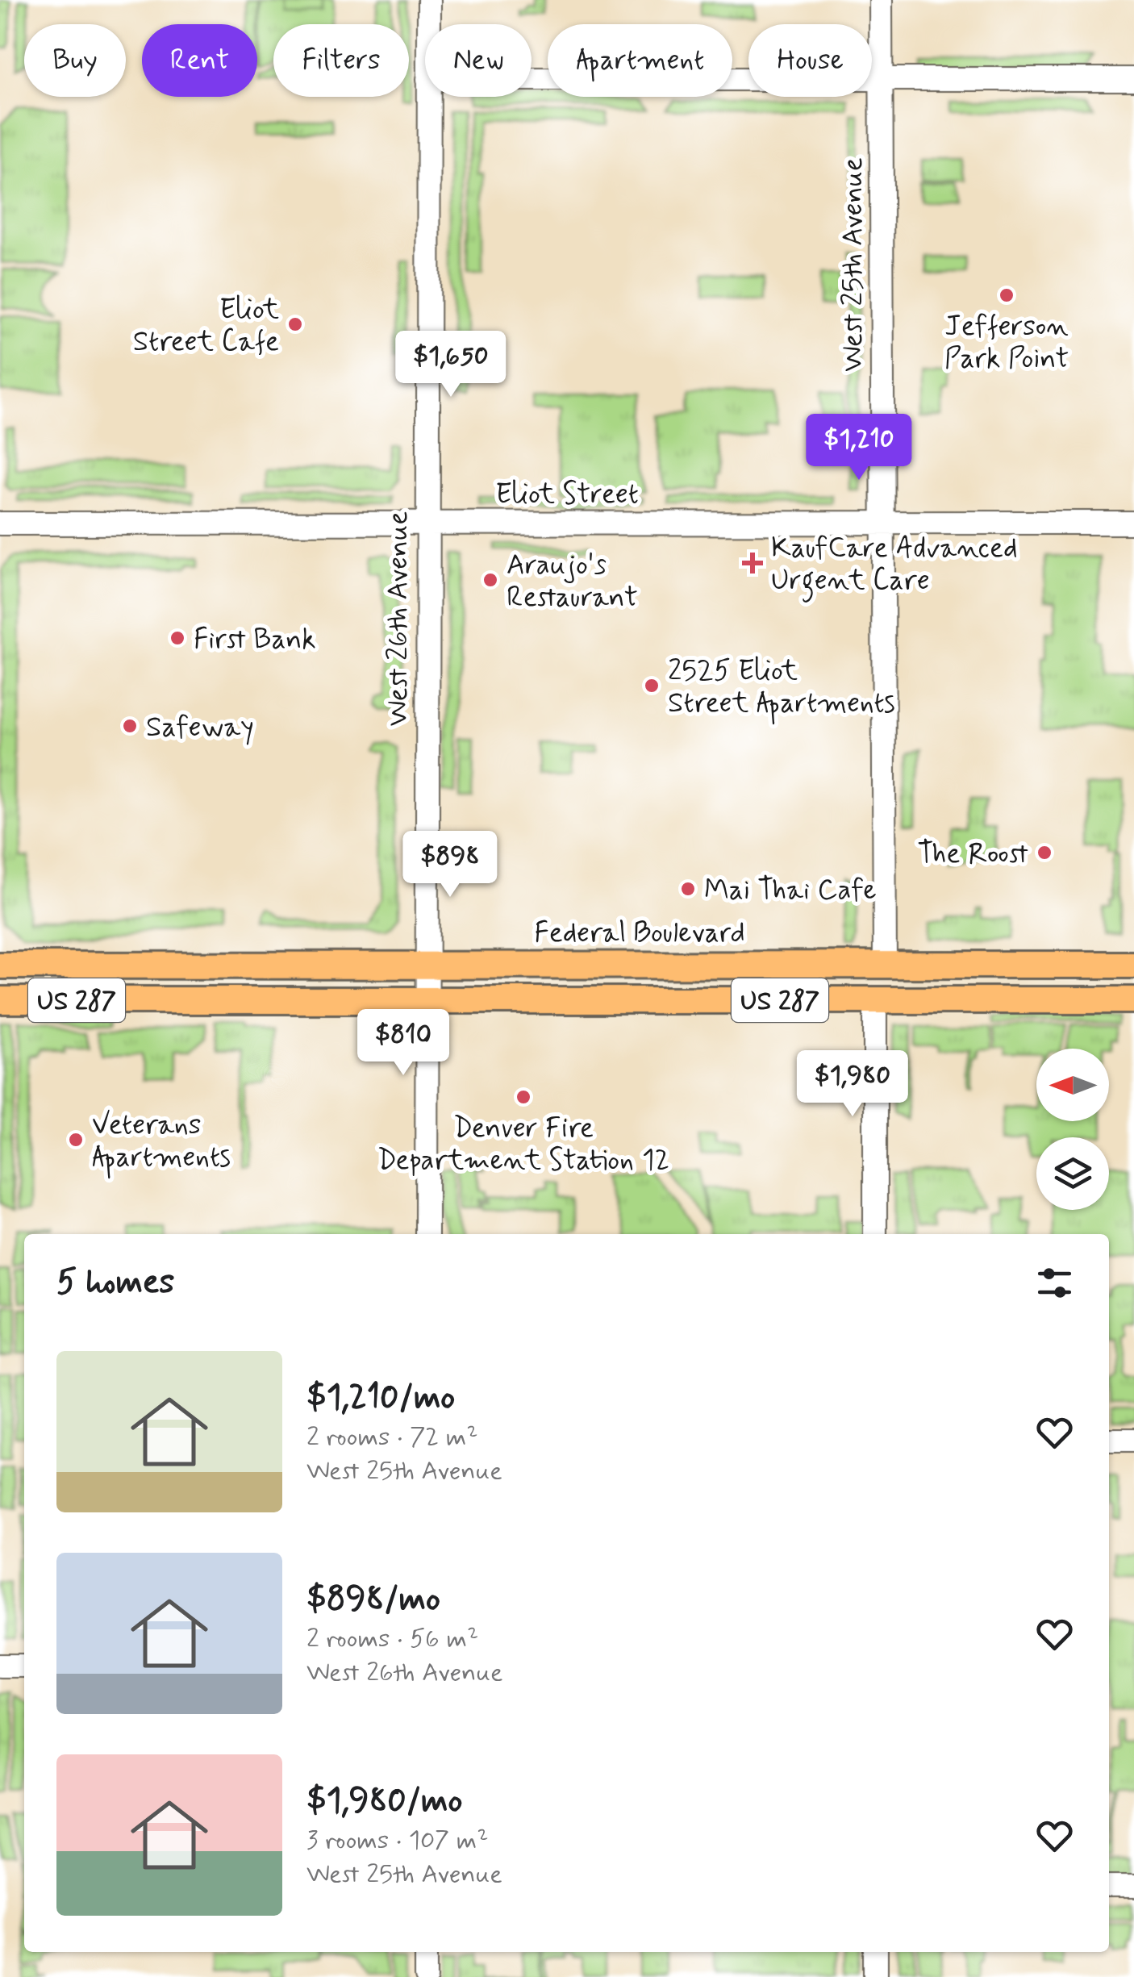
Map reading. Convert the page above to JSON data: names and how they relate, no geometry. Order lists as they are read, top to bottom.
{
  "streets": {
    "main road": ["Federal Boulevard", "US 287"],
    "street": ["West 25th Avenue", "Eliot Street", "West 26th Avenue"]
  },
  "crossings": [
    ["West 25th Avenue", "Eliot Street"],
    ["West 25th Avenue", "Federal Boulevard"],
    ["Eliot Street", "West 26th Avenue"],
    ["West 26th Avenue", "Federal Boulevard"],
    ["West 26th Avenue", "US 287"]
  ],
  "places": {
    "other": [
      "Jefferson Park Point",
      "Eliot Street Cafe",
      "Araujo's Restaurant",
      "First Bank",
      "2525 Eliot Street Apartments",
      "Safeway",
      "The Roost",
      "Mai Thai Cafe",
      "Denver Fire Department Station 12",
      "Veterans Apartments"
    ],
    "health": ["KaufCare Advanced Urgent Care"]
  },
  "north": "left",
  "page": {
    "chip": [
      "Buy",
      "Rent",
      "Filters",
      "New",
      "Apartment",
      "House"
    ],
    "price": [
      "$1,650",
      "$1,210",
      "$898",
      "$810",
      "$1,980"
    ],
    "heading": "5 homes",
    "list": [
      {
        "name": "$1,210/mo",
        "note": "2 rooms · 72 m² · West 25th Avenue"
      },
      {
        "name": "$898/mo",
        "note": "2 rooms · 56 m² · West 26th Avenue"
      },
      {
        "name": "$1,980/mo",
        "note": "3 rooms · 107 m² · West 25th Avenue"
      }
    ]
  }
}
